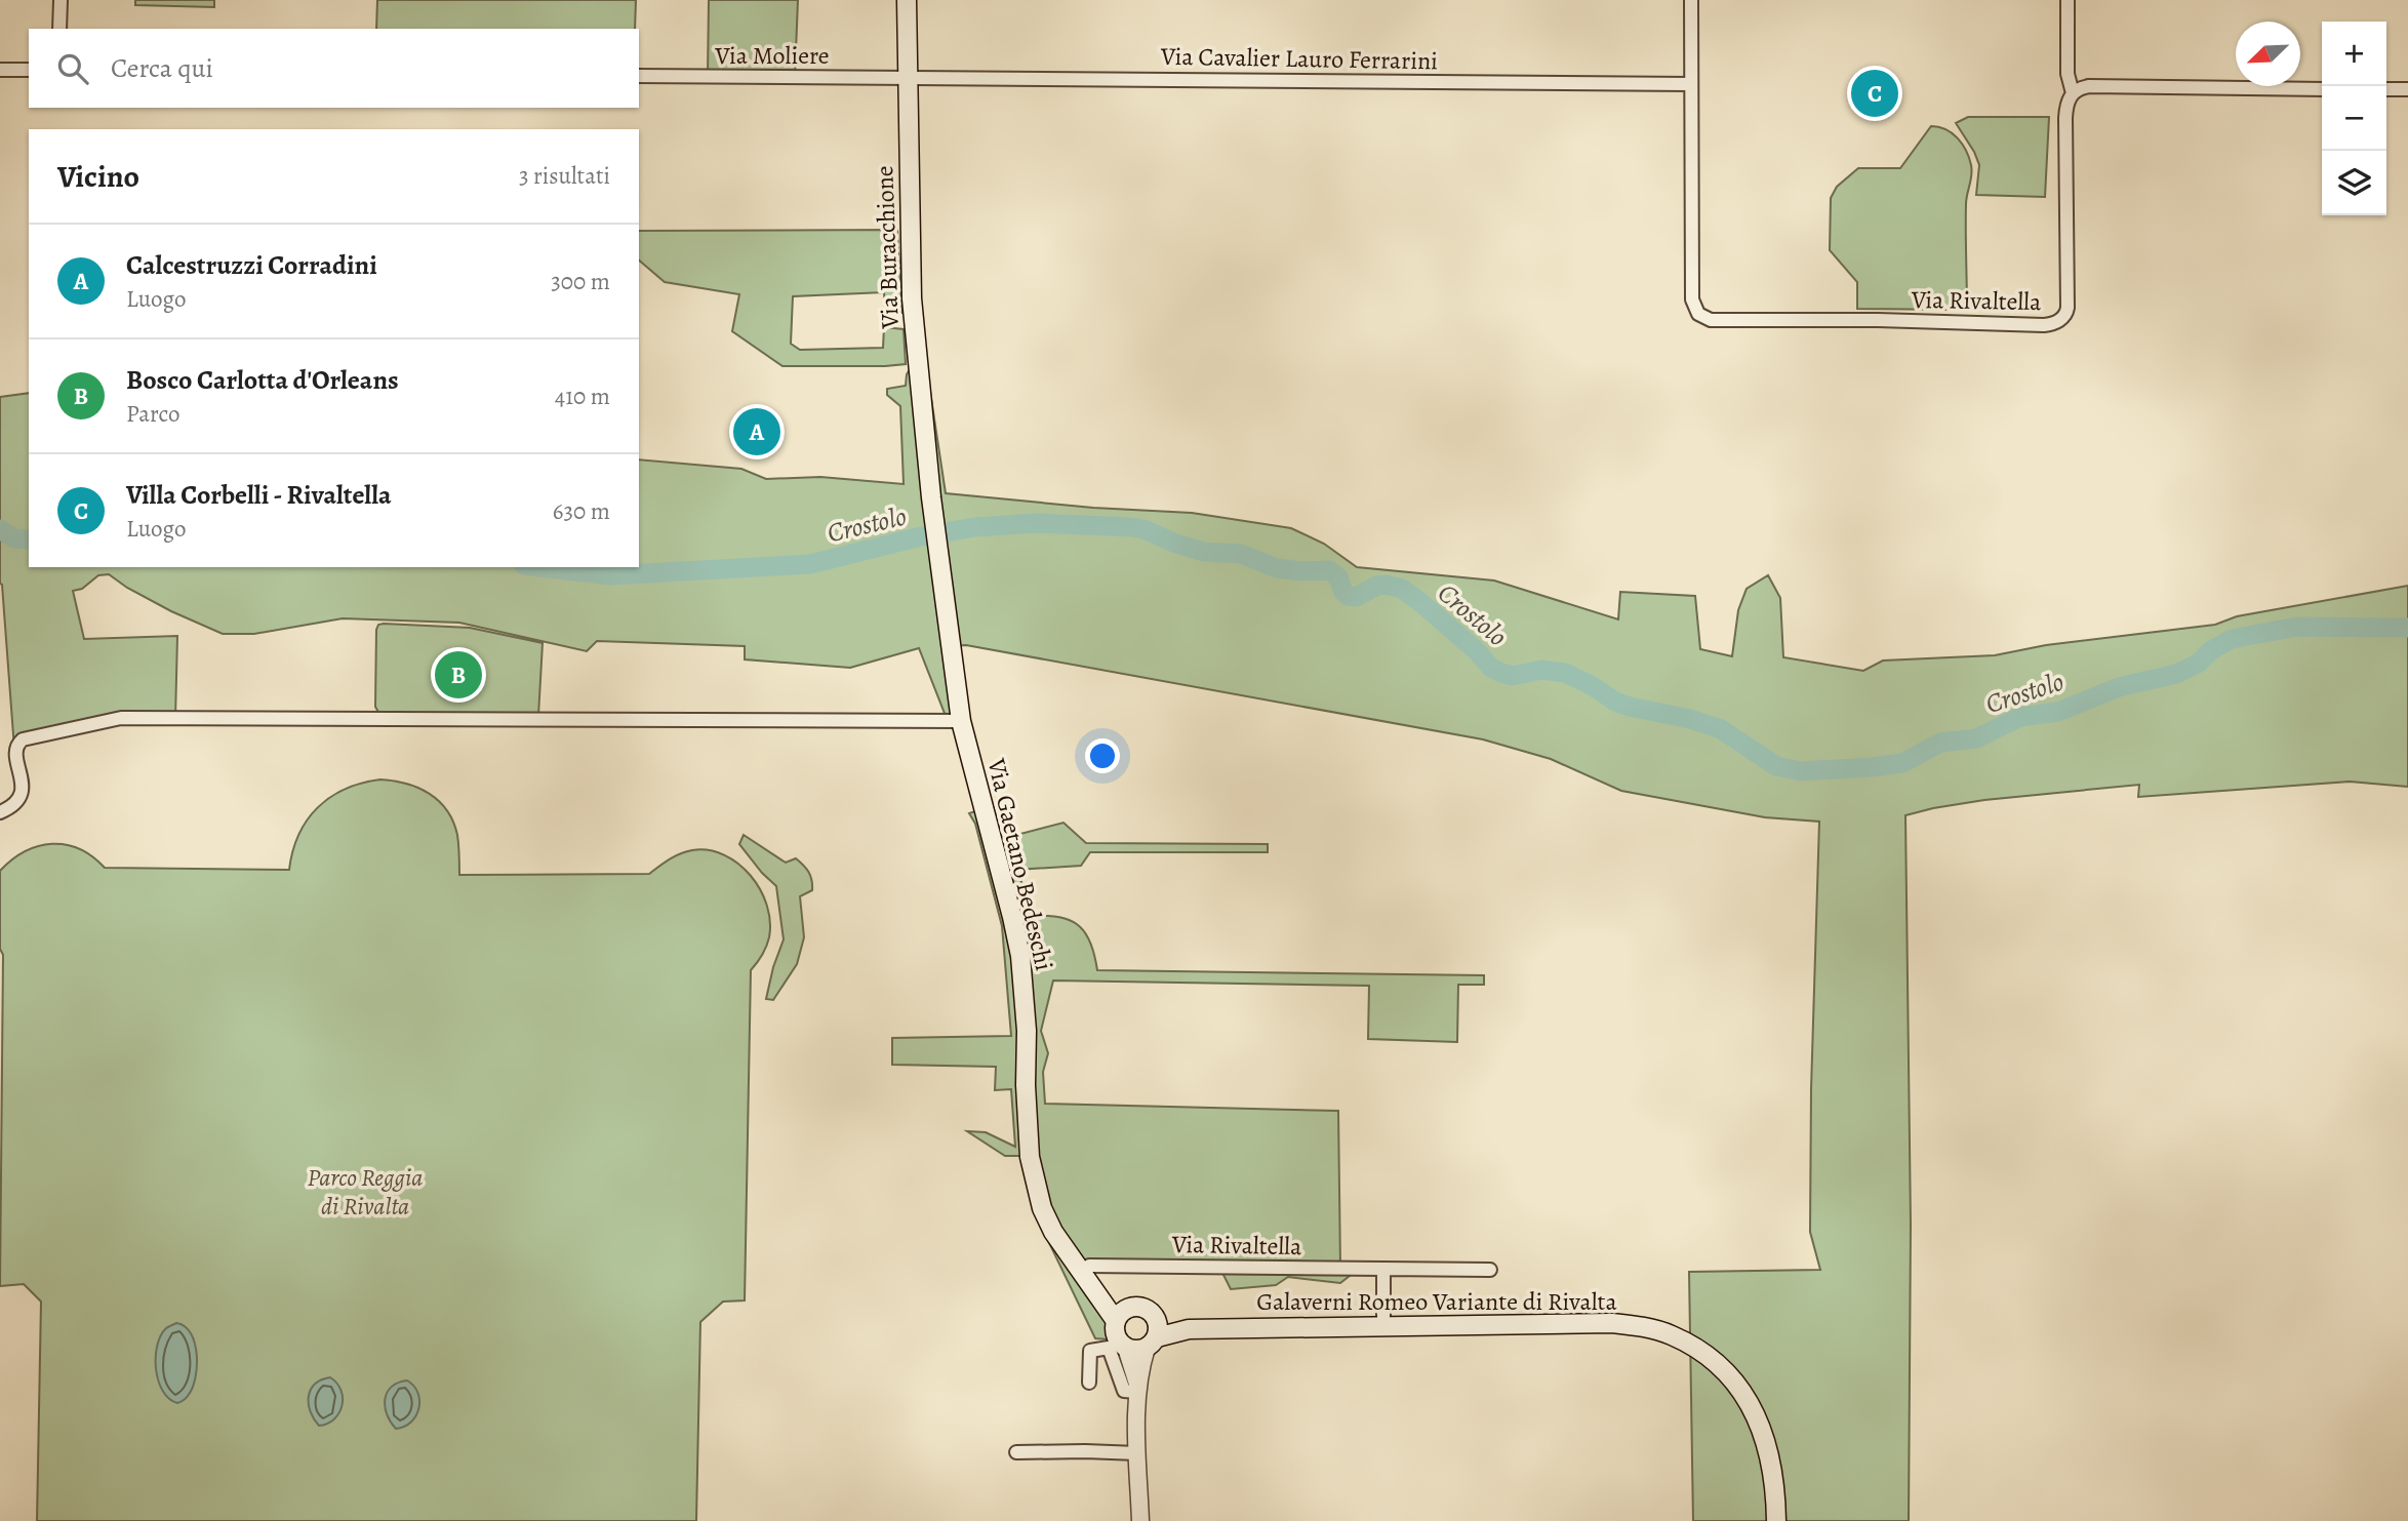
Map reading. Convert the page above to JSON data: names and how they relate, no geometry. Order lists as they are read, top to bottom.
{
  "streets": {
    "main road": ["Via Buracchione", "Via Gaetano Bedeschi", "Galaverni Romeo Variante di Rivalta"],
    "street": ["Via Moliere", "Via Cavalier Lauro Ferrarini", "Via Rivaltella"]
  },
  "crossings": [
    ["Via Moliere", "Via Cavalier Lauro Ferrarini"],
    ["Via Moliere", "Via Buracchione"],
    ["Via Cavalier Lauro Ferrarini", "Via Buracchione"],
    ["Via Cavalier Lauro Ferrarini", "Via Rivaltella"],
    ["Via Buracchione", "Via Gaetano Bedeschi"],
    ["Via Rivaltella", "Via Gaetano Bedeschi"],
    ["Via Gaetano Bedeschi", "Galaverni Romeo Variante di Rivalta"]
  ],
  "water": ["Crostolo"],
  "parks": ["Parco Reggia di Rivalta"],
  "north": "bottom left",
  "page": {
    "map_buttons": ["+", "−"],
    "search": "Cerca qui",
    "pins": ["C", "A", "B"],
    "heading": ["Vicino", "3 risultati"],
    "list": [
      {
        "mark": "A",
        "name": "Calcestruzzi Corradini",
        "note": "Luogo",
        "value": "300 m"
      },
      {
        "mark": "B",
        "name": "Bosco Carlotta d'Orleans",
        "note": "Parco",
        "value": "410 m"
      },
      {
        "mark": "C",
        "name": "Villa Corbelli - Rivaltella",
        "note": "Luogo",
        "value": "630 m"
      }
    ]
  }
}
